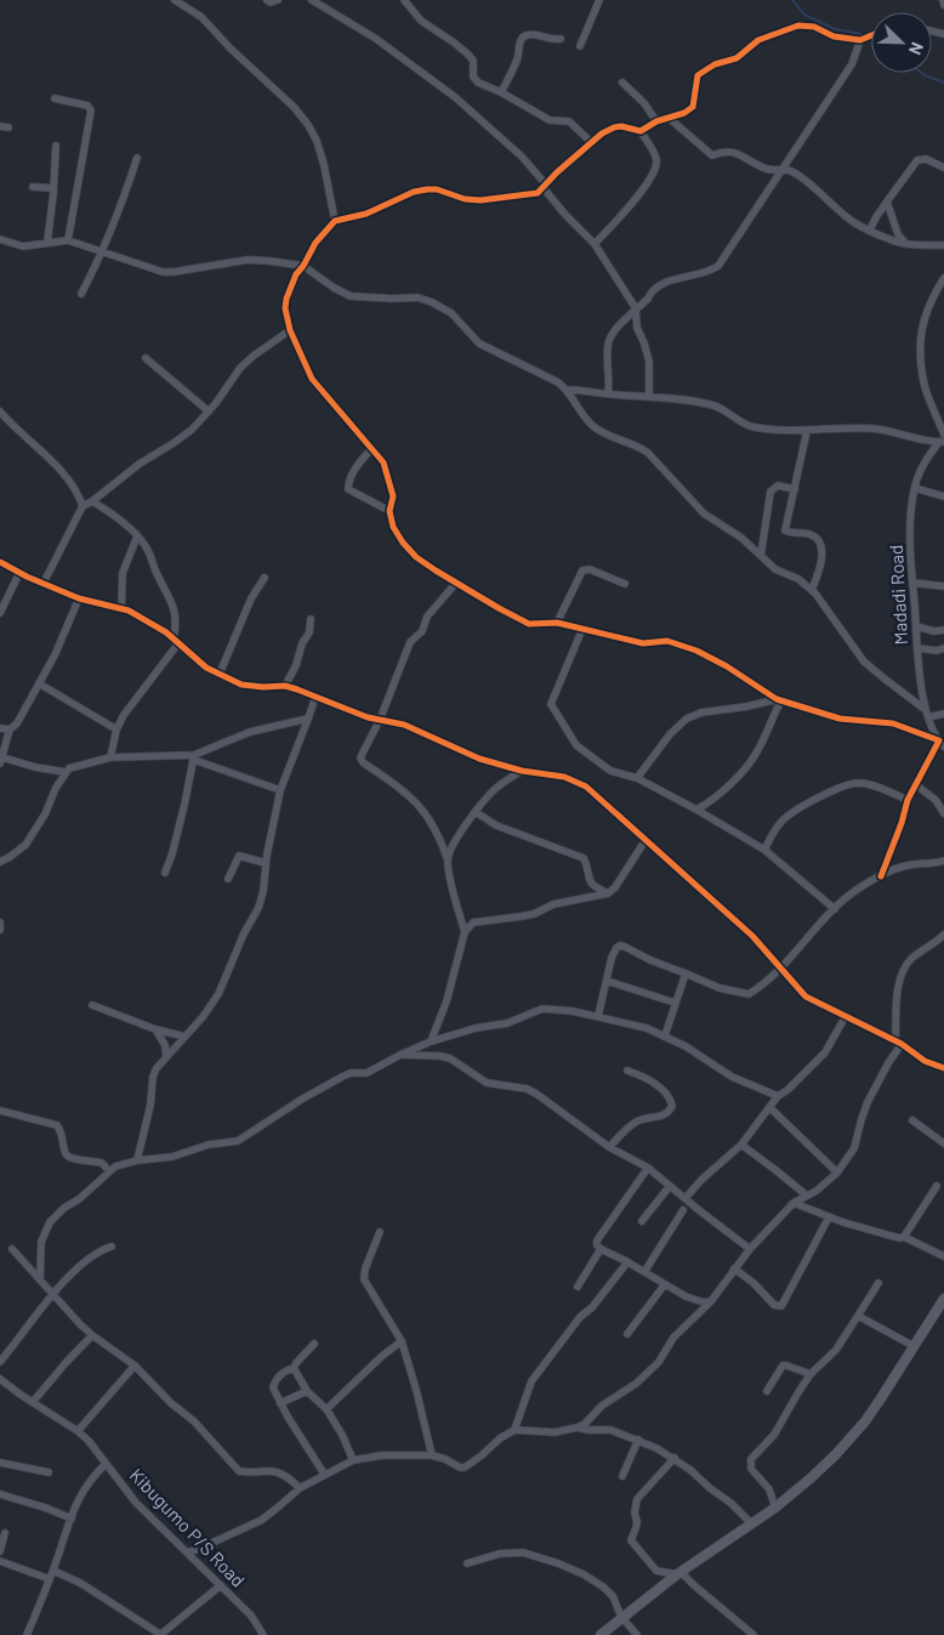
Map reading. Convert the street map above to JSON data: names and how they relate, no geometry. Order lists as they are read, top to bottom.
{
  "streets": {
    "street": ["Madadi Road", "Kibugumo P/S Road"]
  },
  "north": "bottom right"
}
